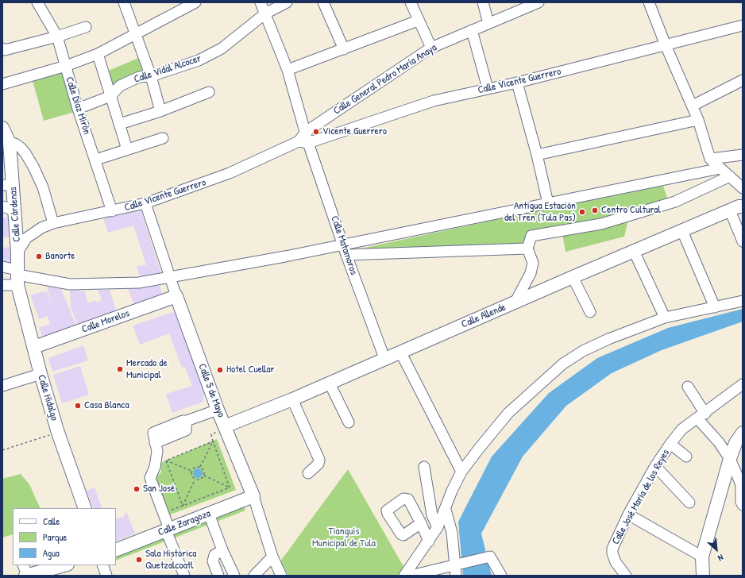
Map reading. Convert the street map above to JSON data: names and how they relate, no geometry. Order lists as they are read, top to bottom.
{
  "streets": {
    "main road": [
      "Calle Cárdenas",
      "Calle Allende",
      "Calle Morelos",
      "Calle 5 de Mayo",
      "Calle Hidalgo",
      "Calle Zaragoza"
    ],
    "street": [
      "Calle Vidal Alcocer",
      "Calle General Pedro María Anaya",
      "Calle Vicente Guerrero",
      "Calle Díaz Mirón",
      "Calle Matamoros",
      "Calle José María de los Reyes"
    ]
  },
  "crossings": [
    ["Calle Vidal Alcocer", "Calle Díaz Mirón"],
    ["Calle General Pedro María Anaya", "Calle Vicente Guerrero"],
    ["Calle Vicente Guerrero", "Calle Díaz Mirón"],
    ["Calle Vicente Guerrero", "Calle Cárdenas"],
    ["Calle Vicente Guerrero", "Calle Matamoros"],
    ["Calle Vicente Guerrero", "Calle 5 de Mayo"],
    ["Calle Cárdenas", "Calle Hidalgo"],
    ["Calle Matamoros", "Calle Allende"],
    ["Calle Allende", "Calle 5 de Mayo"],
    ["Calle Morelos", "Calle 5 de Mayo"],
    ["Calle Morelos", "Calle Hidalgo"],
    ["Calle 5 de Mayo", "Calle Zaragoza"]
  ],
  "parks": ["Tianguis Municipal de Tula"],
  "places": [
    "Vicente Guerrero",
    "Centro Cultural",
    "Antigua Estación del Tren (Tula Pas)",
    "Banorte",
    "Mercado de Municipal",
    "Hotel Cuellar",
    "Casa Blanca",
    "San José",
    "Sala Histórica Quetzalcoatl"
  ],
  "legend": ["Calle", "Parque", "Agua"],
  "north": "bottom right"
}
